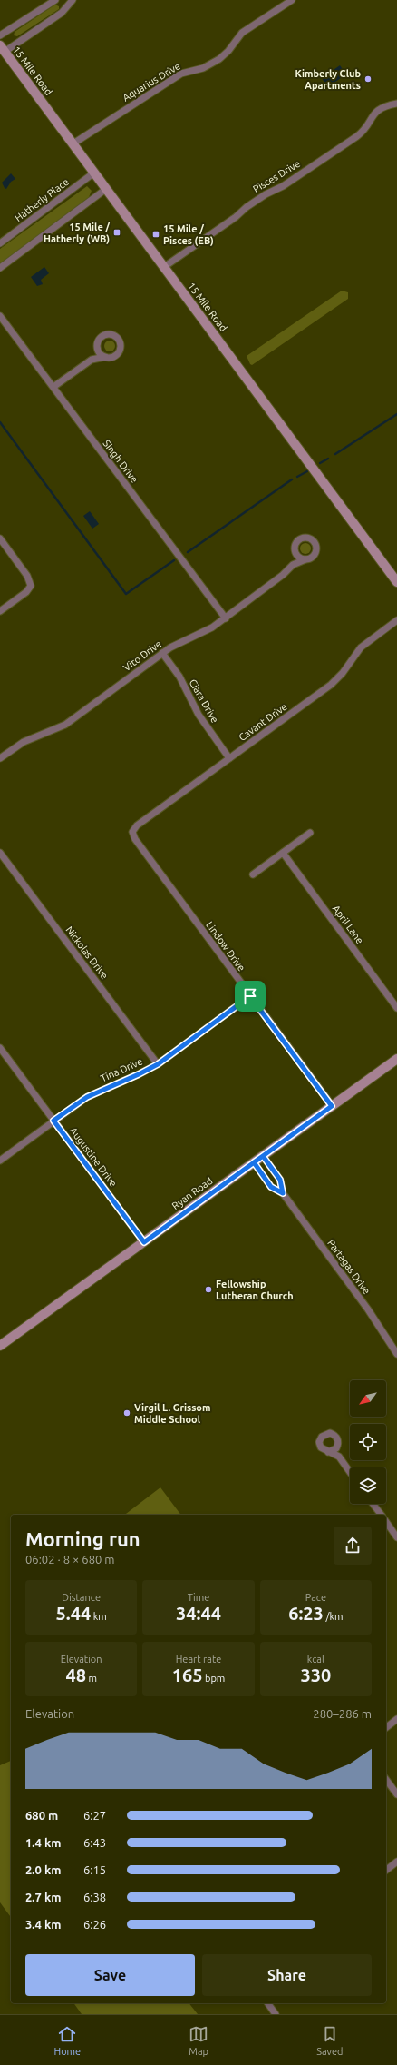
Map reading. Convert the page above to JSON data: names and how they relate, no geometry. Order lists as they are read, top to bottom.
{
  "streets": {
    "main road": ["15 Mile Road", "Ryan Road"],
    "street": [
      "Aquarius Drive",
      "Pisces Drive",
      "Hatherly Place",
      "Singh Drive",
      "Vito Drive",
      "Ciara Drive",
      "Cavant Drive",
      "April Lane",
      "Lindow Drive",
      "Nickolas Drive",
      "Tina Drive",
      "Augustine Drive",
      "Partagas Drive"
    ]
  },
  "crossings": [
    ["15 Mile Road", "Aquarius Drive"],
    ["15 Mile Road", "Pisces Drive"],
    ["15 Mile Road", "Hatherly Place"],
    ["Singh Drive", "Vito Drive"],
    ["Vito Drive", "Ciara Drive"],
    ["Ciara Drive", "Cavant Drive"],
    ["Cavant Drive", "Lindow Drive"],
    ["Lindow Drive", "Tina Drive"],
    ["Lindow Drive", "Ryan Road"],
    ["Nickolas Drive", "Tina Drive"],
    ["Tina Drive", "Augustine Drive"],
    ["Augustine Drive", "Ryan Road"]
  ],
  "places": {
    "other": ["Kimberly Club Apartments", "Fellowship Lutheran Church", "Virgil L. Grissom Middle School"],
    "transit": ["15 Mile / Hatherly (WB)", "15 Mile / Pisces (EB)"]
  },
  "north": "bottom left",
  "page": {
    "heading": ["Morning run", "06:02 · 8 × 680 m"],
    "stats": [
      ["Distance", "5.44 km"],
      ["Time", "34:44"],
      ["Pace", "6:23 /km"],
      ["Elevation", "48 m"],
      ["Heart rate", "165 bpm"],
      ["kcal", "330"]
    ],
    "chart": ["Elevation", "280–286 m"],
    "list": [
      {
        "name": "680 m",
        "note": "6:27"
      },
      {
        "name": "1.4 km",
        "note": "6:43"
      },
      {
        "name": "2.0 km",
        "note": "6:15"
      },
      {
        "name": "2.7 km",
        "note": "6:38"
      },
      {
        "name": "3.4 km",
        "note": "6:26"
      }
    ],
    "buttons": ["Save", "Share"],
    "tabs": ["Home", "Map", "Saved"]
  }
}
